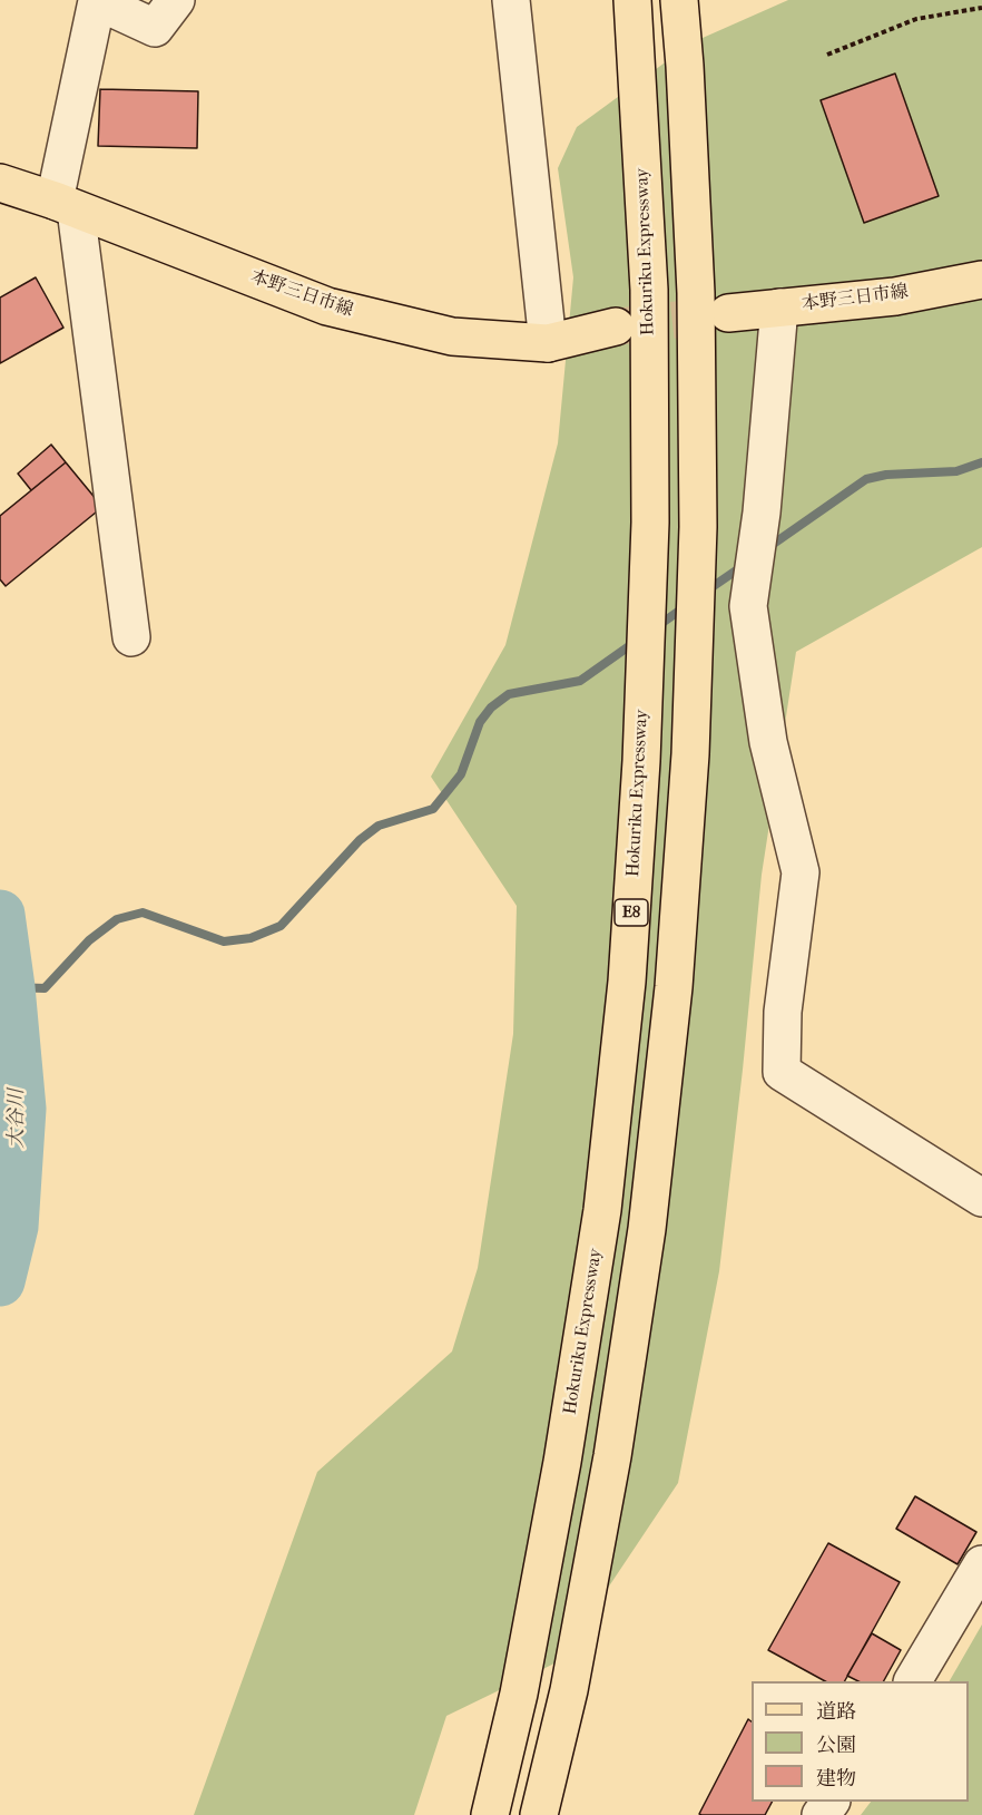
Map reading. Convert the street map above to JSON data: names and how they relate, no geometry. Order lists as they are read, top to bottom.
{
  "streets": {
    "main road": ["Hokuriku Expressway", "本野三日市線", "E8"]
  },
  "water": ["大谷川"],
  "legend": ["道路", "公園", "建物"]
}
